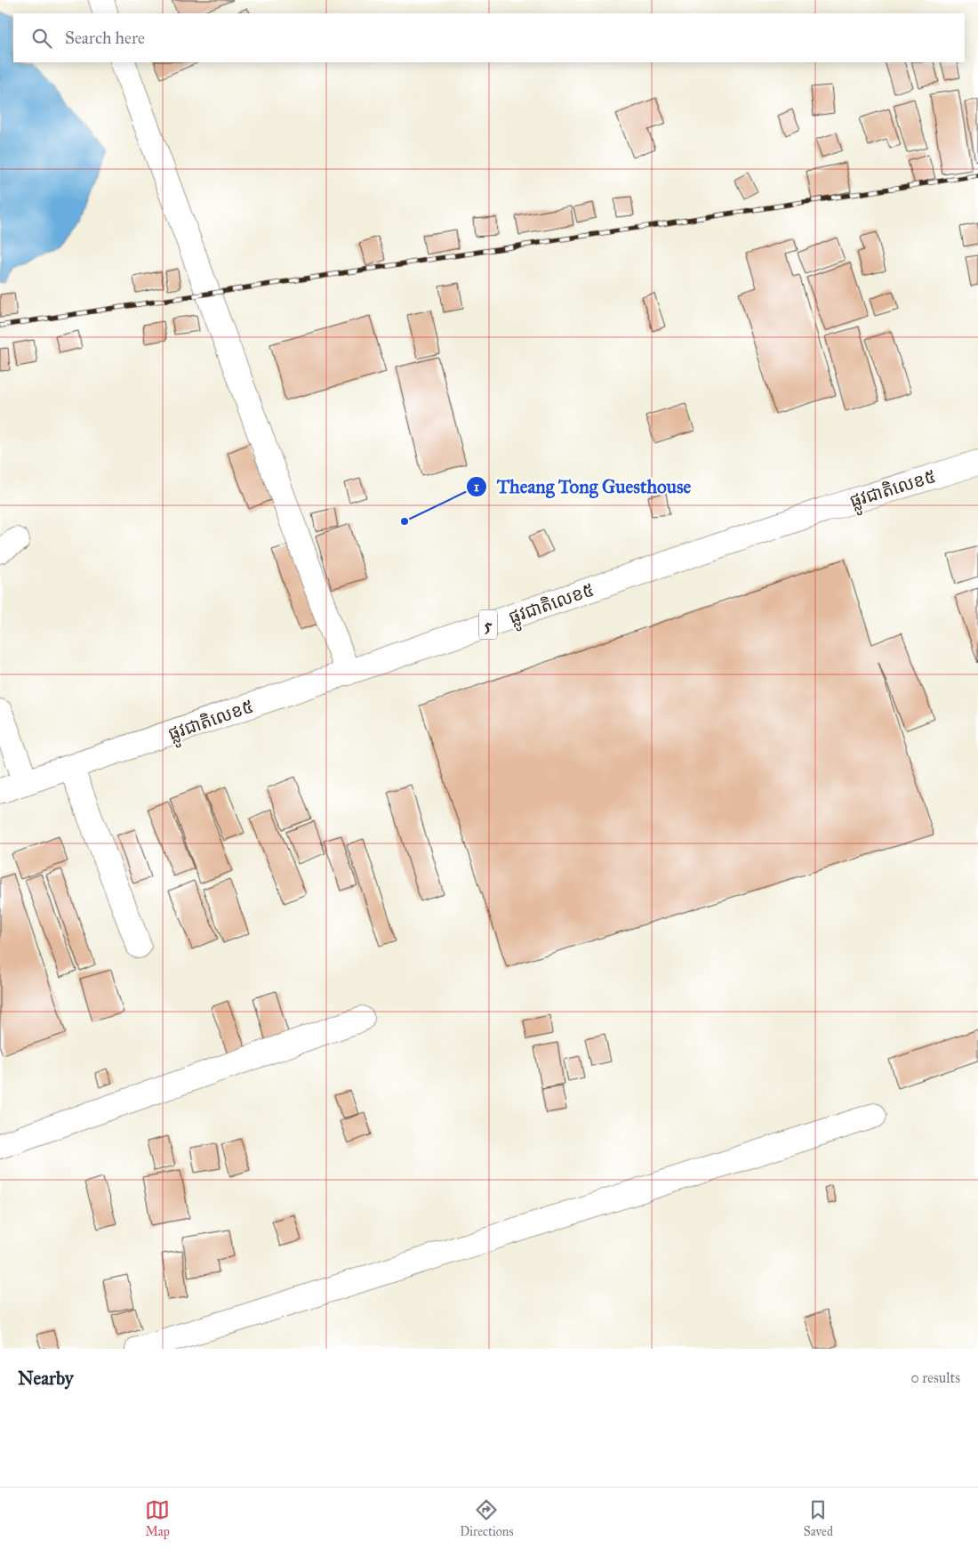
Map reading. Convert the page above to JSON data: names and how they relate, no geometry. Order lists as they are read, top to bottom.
{
  "streets": {
    "main road": ["ផ្លូវជាតិលេខ៥", "5"]
  },
  "places": ["Theang Tong Guesthouse"],
  "page": {
    "search": "Search here",
    "heading": ["Nearby", "0 results"],
    "nav": ["Map", "Directions", "Saved"]
  }
}
